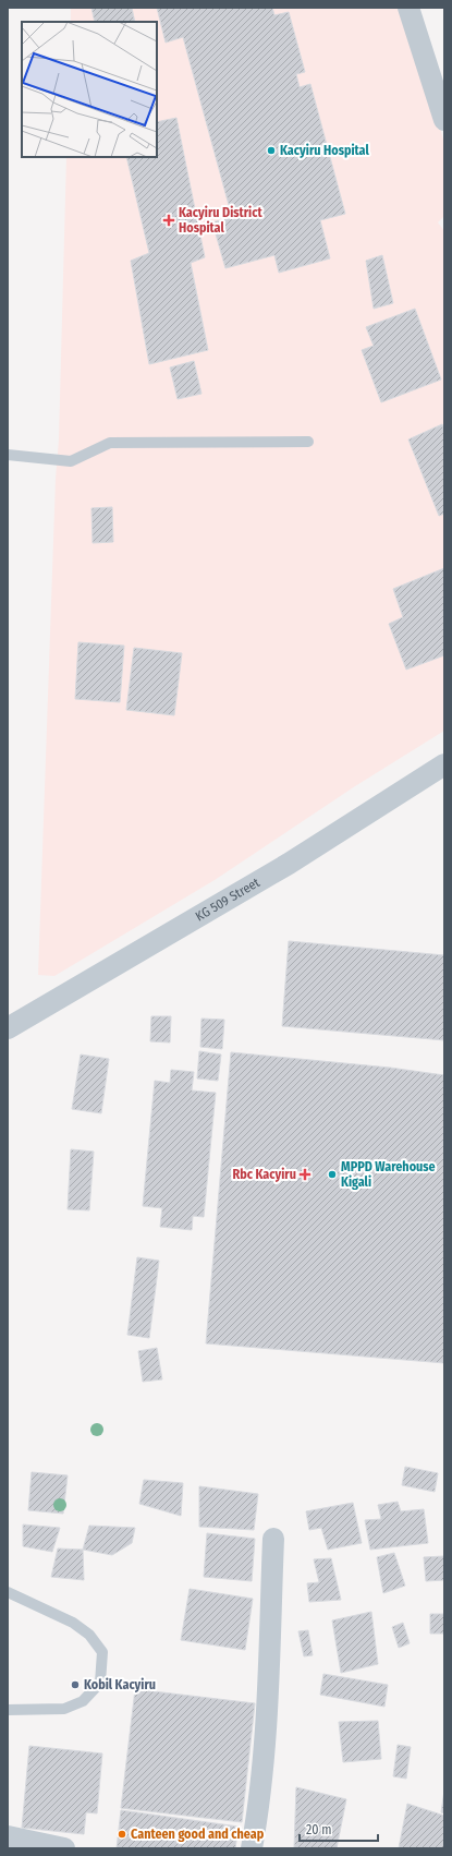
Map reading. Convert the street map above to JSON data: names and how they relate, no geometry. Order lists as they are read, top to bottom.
{
  "streets": {
    "street": ["KG 509 Street"]
  },
  "places": {
    "other": [
      "Kacyiru Hospital",
      "MPPD Warehouse Kigali",
      "Kobil Kacyiru",
      "Canteen good and cheap"
    ],
    "health": ["Kacyiru District Hospital", "Rbc Kacyiru"]
  },
  "scale_bar": "20 m"
}
